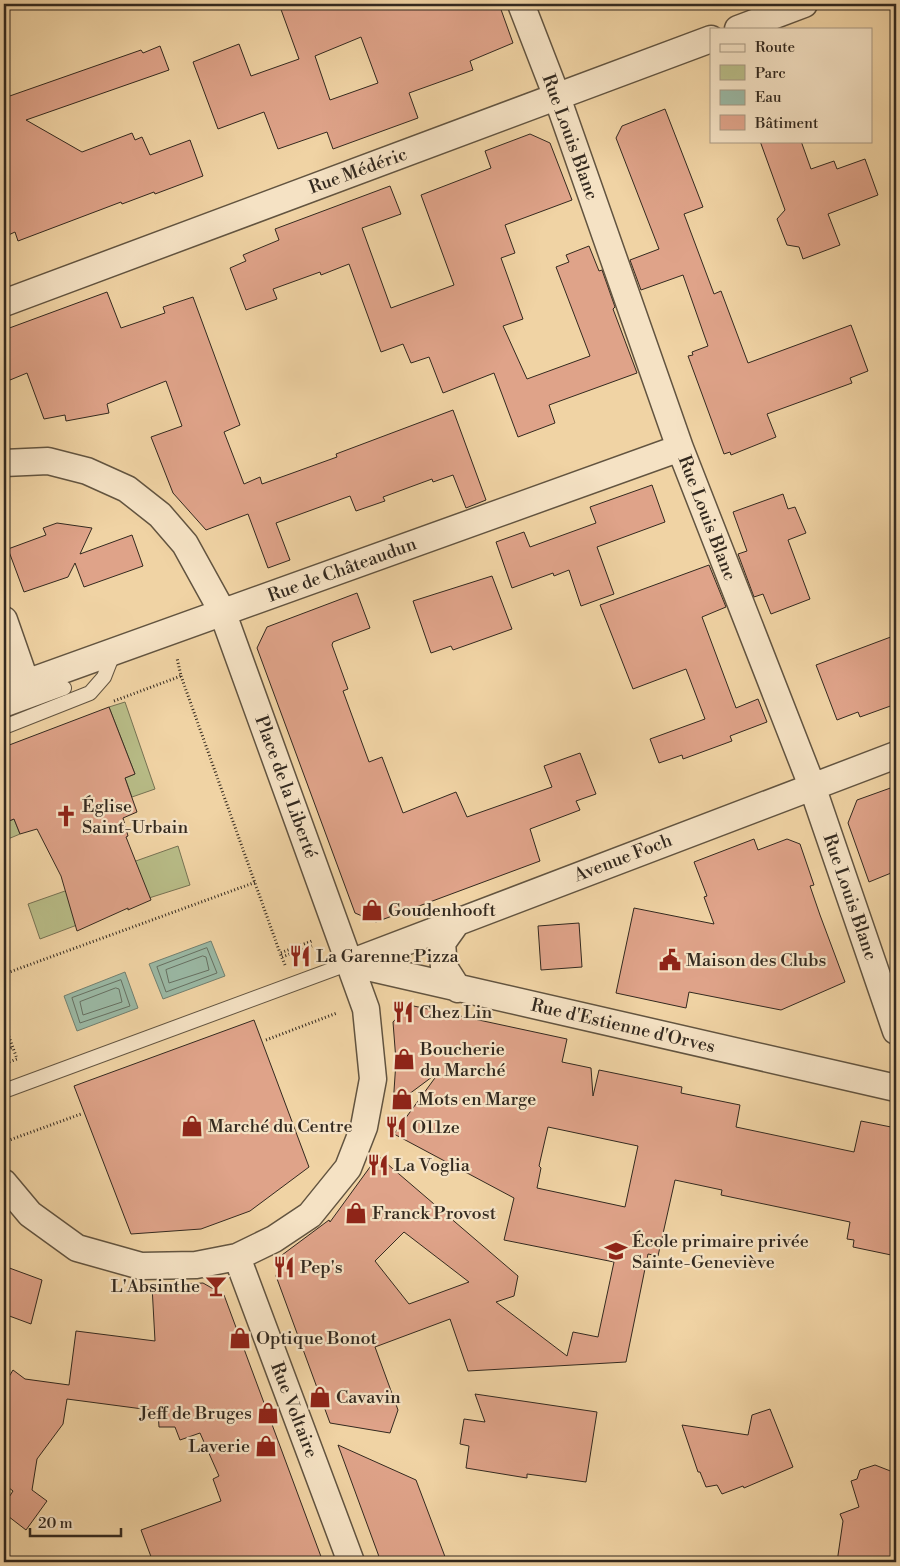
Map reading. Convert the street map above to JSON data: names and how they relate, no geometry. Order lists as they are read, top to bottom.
{
  "streets": {
    "street": [
      "Rue Louis Blanc",
      "Rue Médéric",
      "Rue de Châteaudun",
      "Place de la Liberté",
      "Avenue Foch",
      "Rue d'Estienne d'Orves",
      "Rue Voltaire"
    ]
  },
  "crossings": [
    ["Rue Louis Blanc", "Rue Médéric"],
    ["Rue Louis Blanc", "Rue de Châteaudun"],
    ["Rue Louis Blanc", "Avenue Foch"],
    ["Rue de Châteaudun", "Place de la Liberté"],
    ["Place de la Liberté", "Avenue Foch"],
    ["Place de la Liberté", "Rue d'Estienne d'Orves"],
    ["Place de la Liberté", "Rue Voltaire"],
    ["Avenue Foch", "Rue d'Estienne d'Orves"]
  ],
  "places": {
    "church": ["Église Saint-Urbain"],
    "shop": [
      "Goudenhooft",
      "Boucherie du Marché",
      "Mots en Marge",
      "Marché du Centre",
      "Franck Provost",
      "Optique Bonot",
      "Cavavin",
      "Jeff de Bruges",
      "Laverie"
    ],
    "restaurant": [
      "La Garenne Pizza",
      "Chez Lin",
      "O11ze",
      "La Voglia",
      "Pep's"
    ],
    "public building": ["Maison des Clubs"],
    "school or university": ["École primaire privée Sainte-Geneviève"],
    "bar": ["L'Absinthe"]
  },
  "legend": [
    "Route",
    "Parc",
    "Eau",
    "Bâtiment"
  ],
  "scale_bar": "20 m"
}
